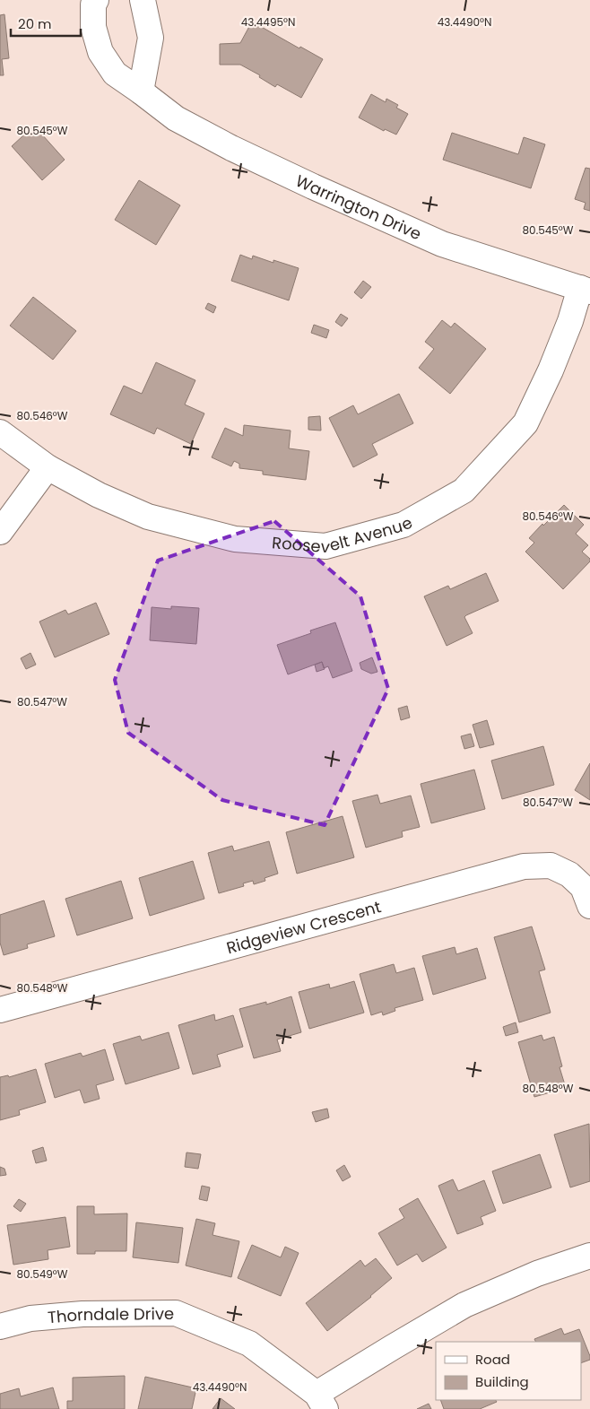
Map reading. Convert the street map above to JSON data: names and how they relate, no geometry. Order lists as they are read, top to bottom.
{
  "streets": {
    "street": [
      "Warrington Drive",
      "Roosevelt Avenue",
      "Ridgeview Crescent",
      "Thorndale Drive"
    ]
  },
  "crossings": [
    ["Warrington Drive", "Roosevelt Avenue"]
  ],
  "legend": ["Road", "Building"],
  "scale_bar": "20 m",
  "coordinates": [
    "43.4495°N",
    "43.4490°N",
    "80.545°W",
    "80.546°W",
    "80.547°W",
    "80.548°W",
    "80.549°W"
  ]
}
